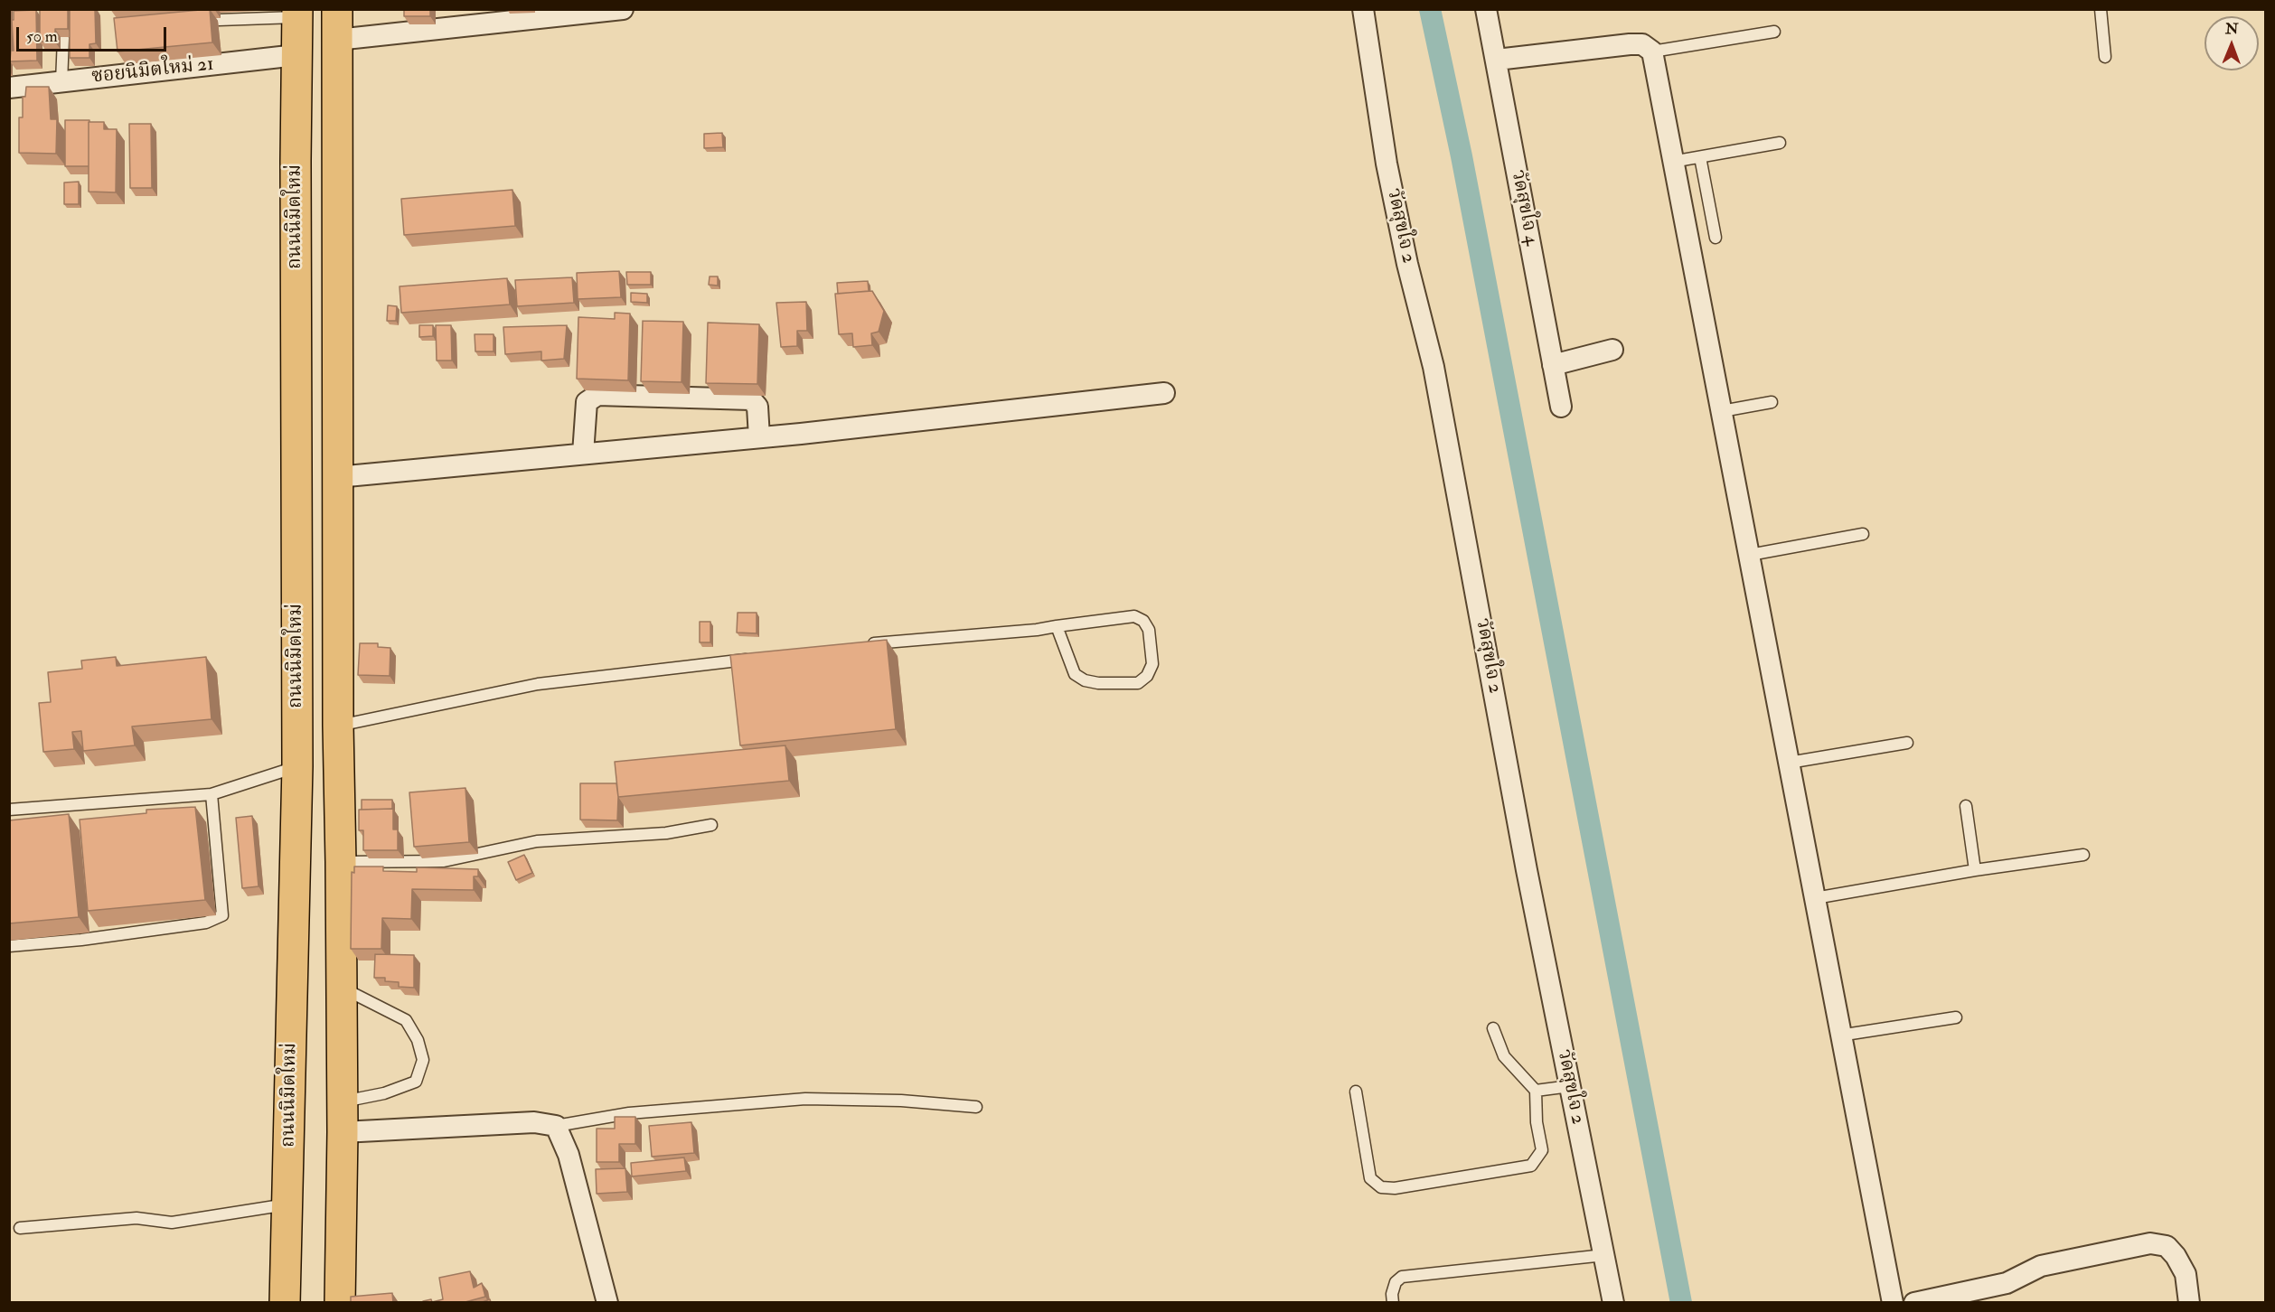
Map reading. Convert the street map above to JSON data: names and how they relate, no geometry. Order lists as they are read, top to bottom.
{
  "streets": {
    "main road": ["ถนนนิมิตใหม่"],
    "street": ["ซอยนิมิตใหม่ 21", "วัดสุขใจ 4", "วัดสุขใจ 2"]
  },
  "crossings": [
    ["ซอยนิมิตใหม่ 21", "ถนนนิมิตใหม่"]
  ],
  "scale_bar": "50 m",
  "north": "top"
}
